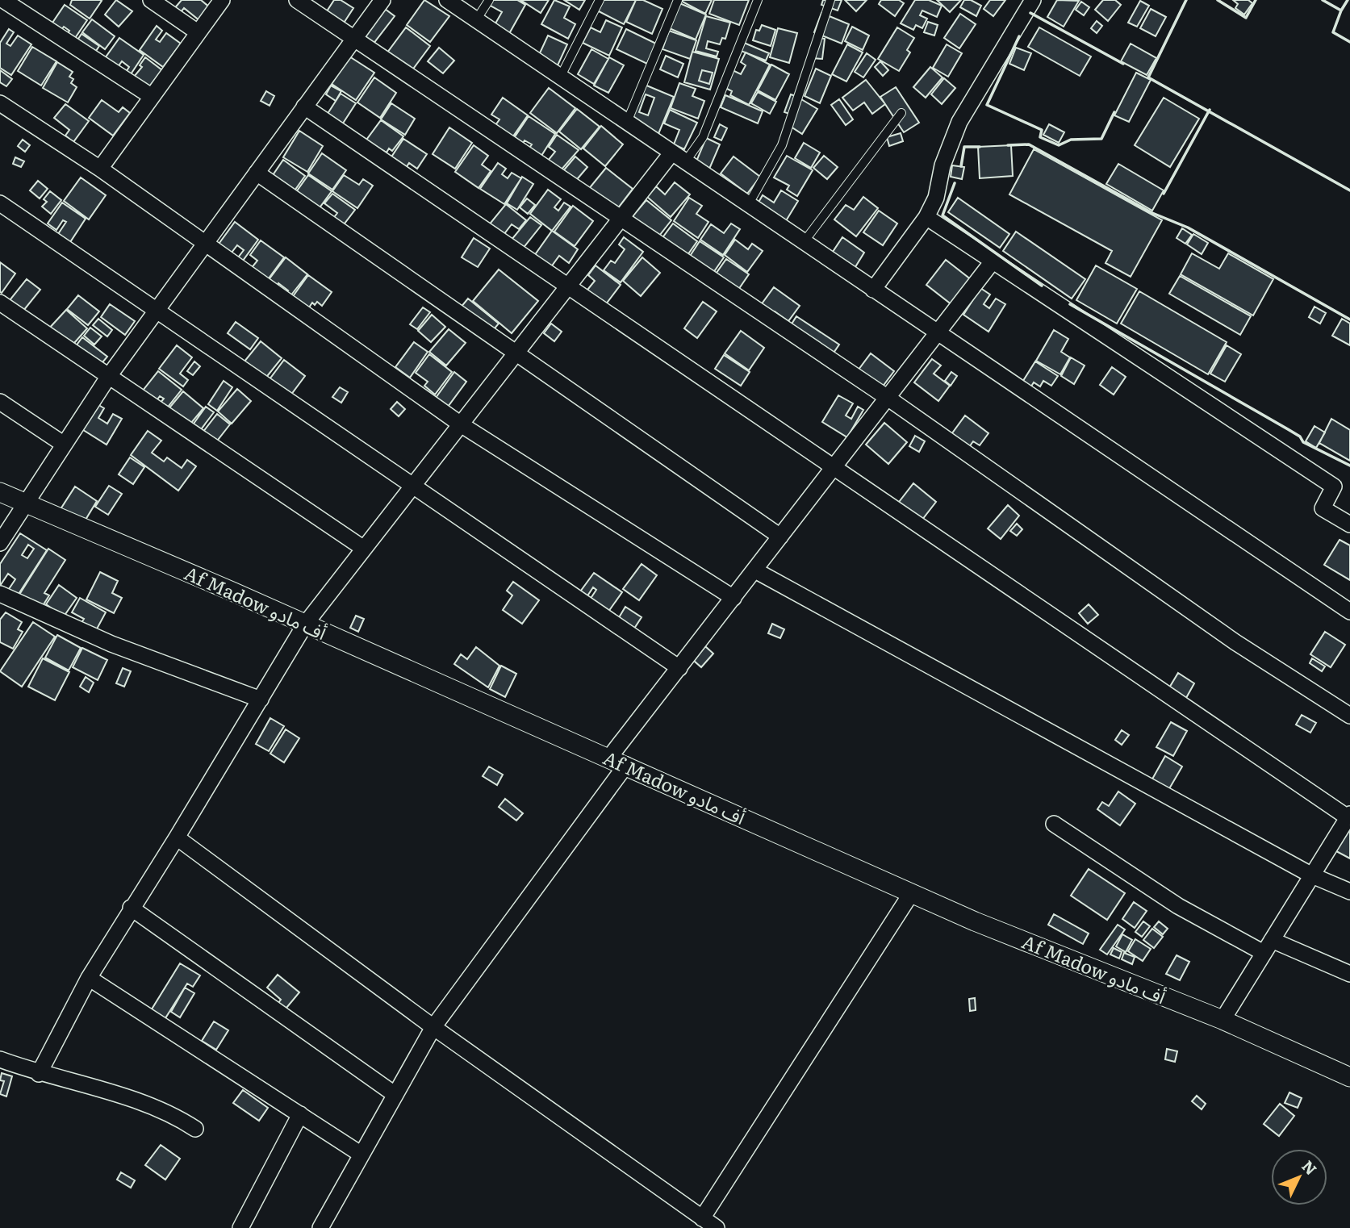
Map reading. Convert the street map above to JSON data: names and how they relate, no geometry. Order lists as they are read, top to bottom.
{
  "streets": {
    "street": ["Af Madow أف مادو"]
  },
  "north": "top right"
}
